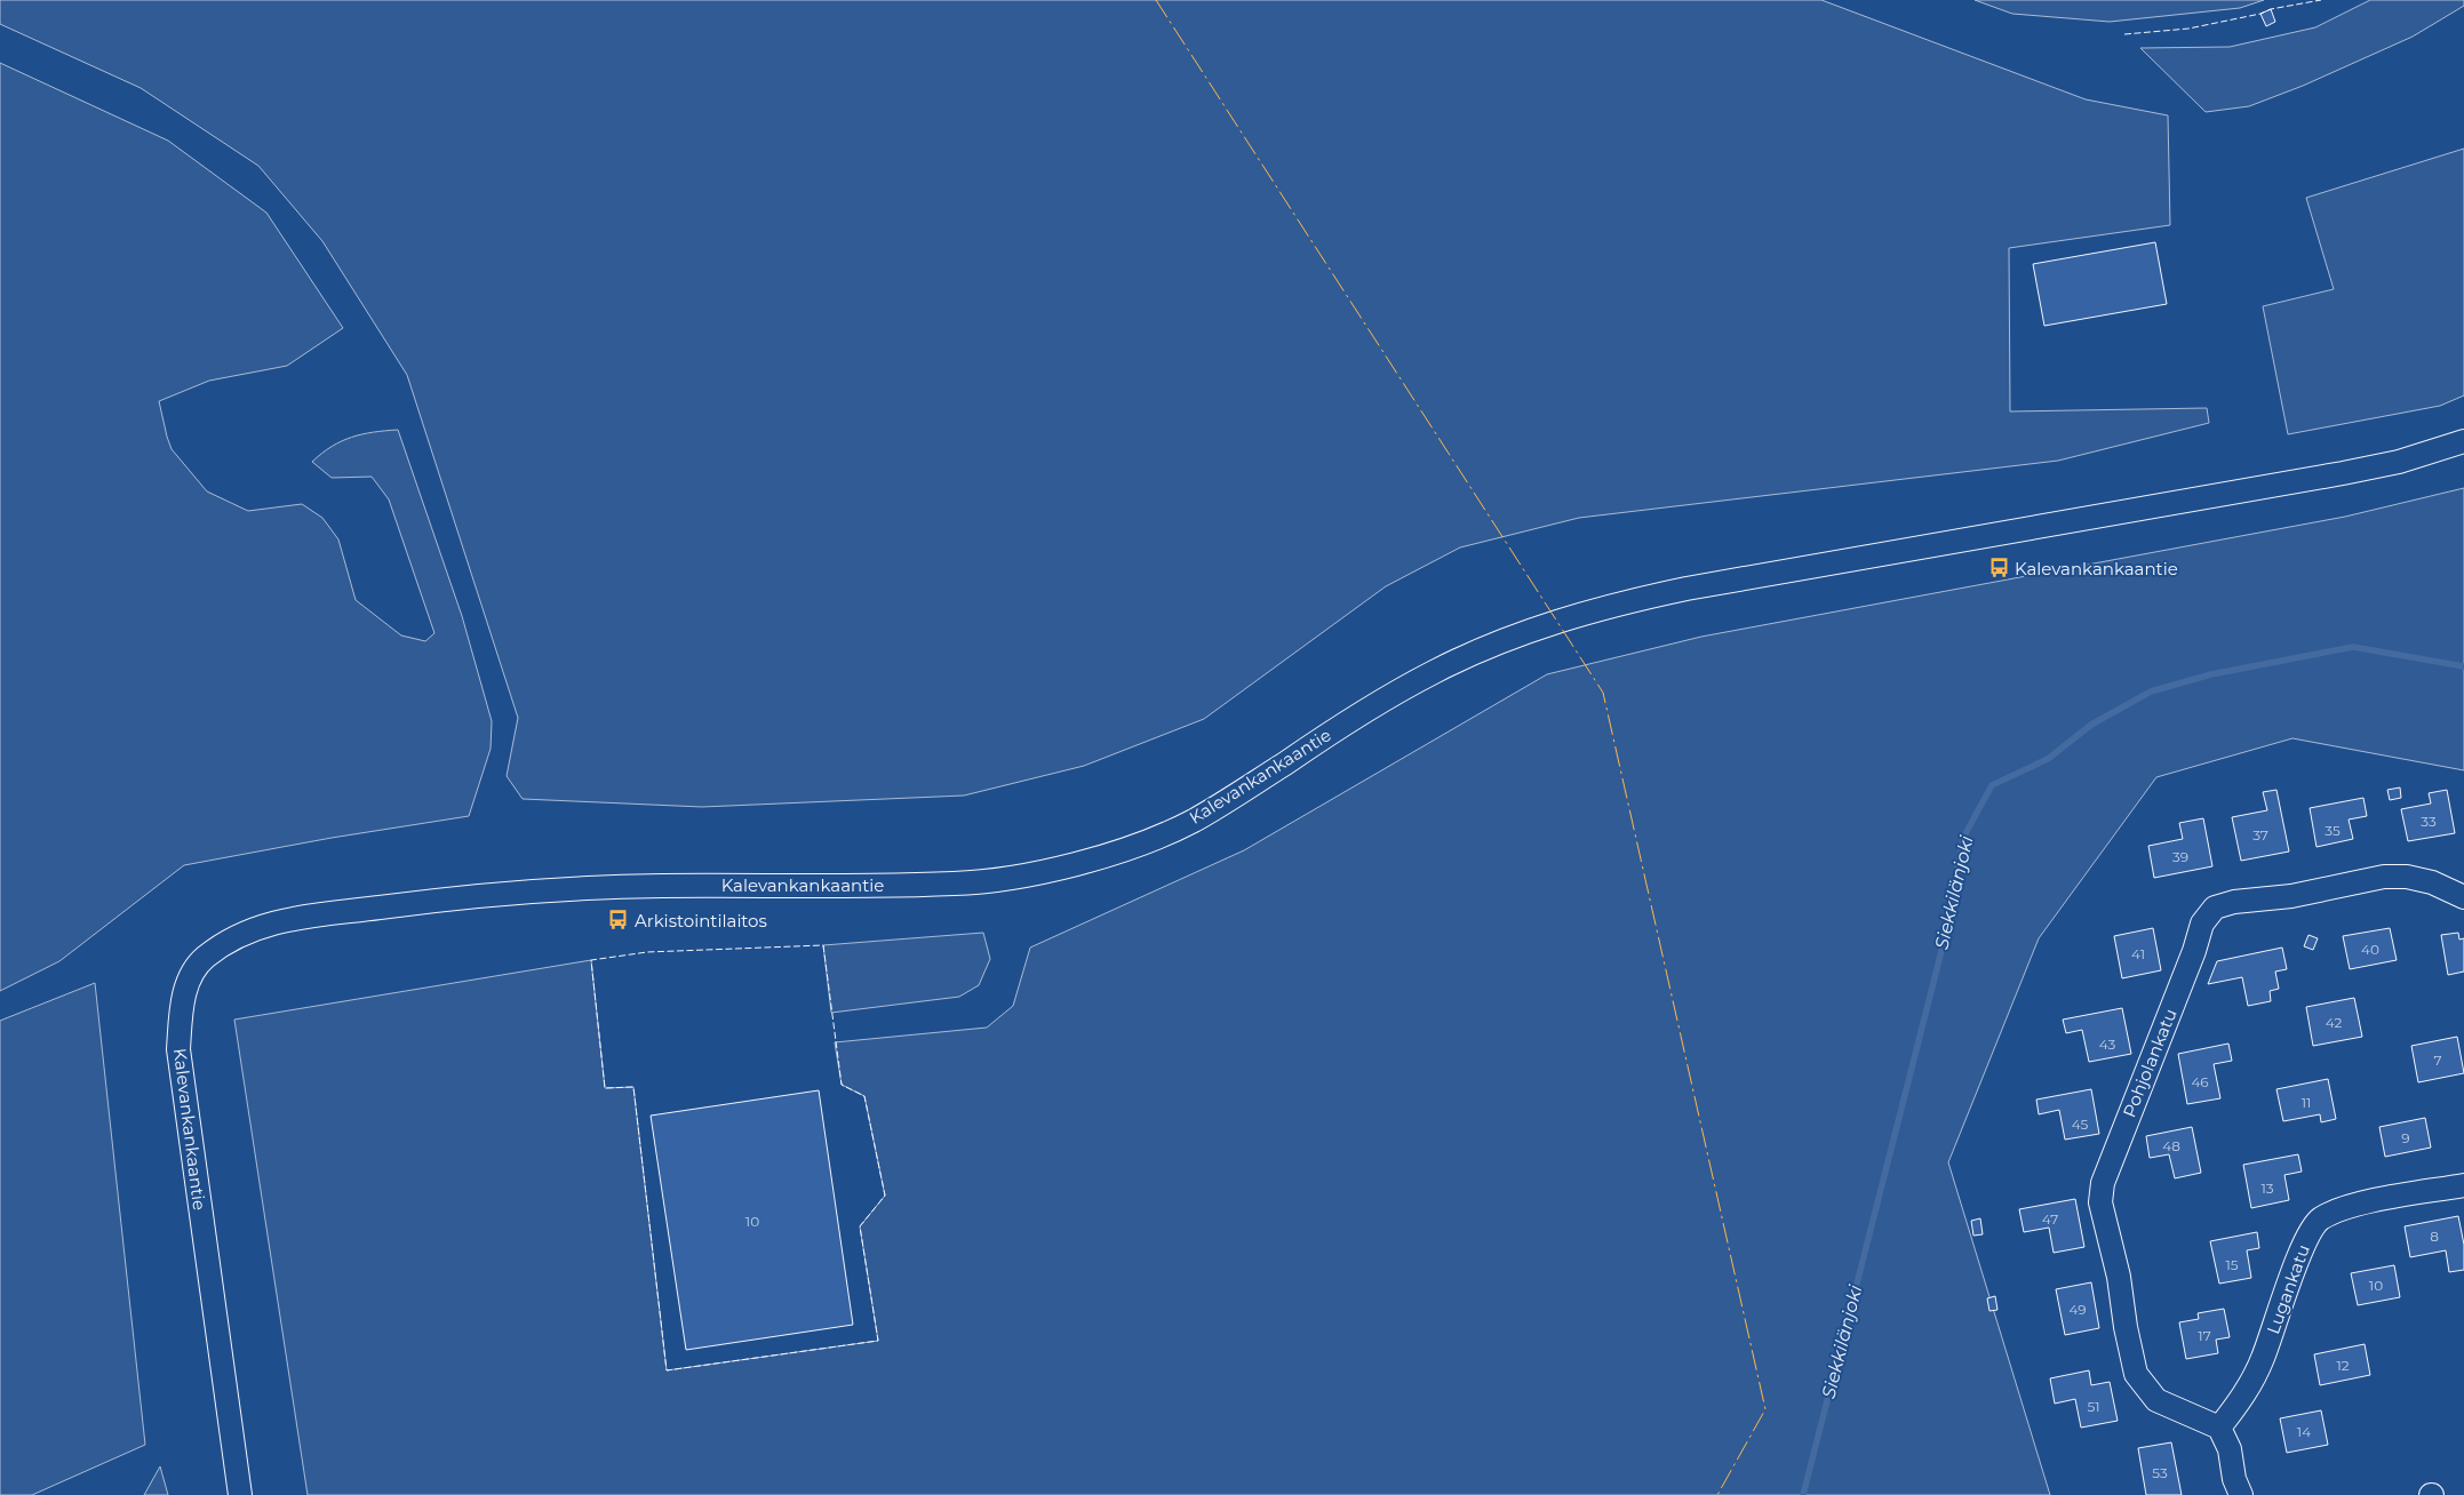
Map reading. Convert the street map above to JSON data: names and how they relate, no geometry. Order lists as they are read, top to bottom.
{
  "streets": {
    "street": ["Kalevankankaantie", "Pohjolankatu", "Lugankatu"]
  },
  "crossings": [
    ["Pohjolankatu", "Lugankatu"]
  ],
  "water": ["Siekkilänjoki"],
  "places": {
    "bus stop": ["Kalevankankaantie", "Arkistointilaitos"]
  },
  "house_numbers": [
    "33",
    "35",
    "37",
    "39",
    "40",
    "41",
    "42",
    "43",
    "7",
    "46",
    "11",
    "45",
    "9",
    "48",
    "13",
    "47",
    "10",
    "8",
    "15",
    "10",
    "49",
    "17",
    "12",
    "51",
    "14",
    "53"
  ]
}
